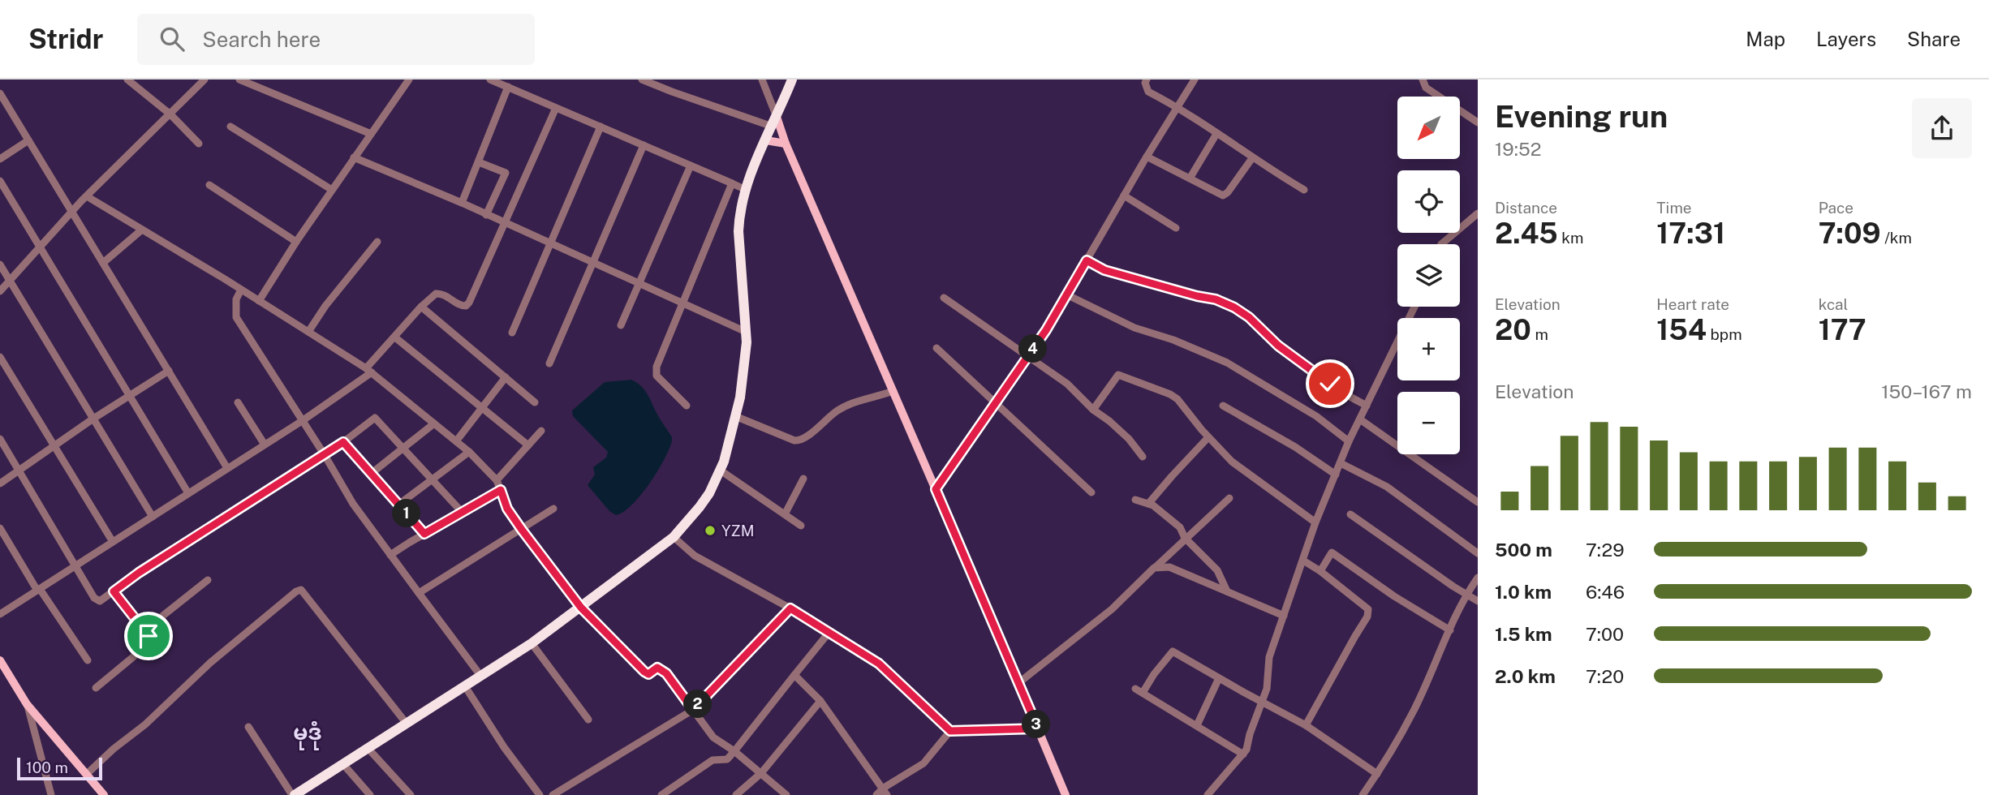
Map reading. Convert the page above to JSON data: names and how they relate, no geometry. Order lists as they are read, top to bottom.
{
  "districts": ["မုဒုံ"],
  "places": ["YZM"],
  "scale_bar": "100 m",
  "north": "bottom left",
  "page": {
    "header": "Stridr",
    "search": "Search here",
    "nav": ["Map", "Layers", "Share"],
    "heading": ["Evening run", "19:52"],
    "map_buttons": ["+", "−"],
    "stats": [
      ["Distance", "2.45 km"],
      ["Time", "17:31"],
      ["Pace", "7:09 /km"],
      ["Elevation", "20 m"],
      ["Heart rate", "154 bpm"],
      ["kcal", "177"]
    ],
    "pins": [
      "4",
      "1",
      "2",
      "3"
    ],
    "chart": ["Elevation", "150–167 m"],
    "list": [
      {
        "name": "500 m",
        "note": "7:29"
      },
      {
        "name": "1.0 km",
        "note": "6:46"
      },
      {
        "name": "1.5 km",
        "note": "7:00"
      },
      {
        "name": "2.0 km",
        "note": "7:20"
      }
    ],
    "scale": "100 m"
  }
}
